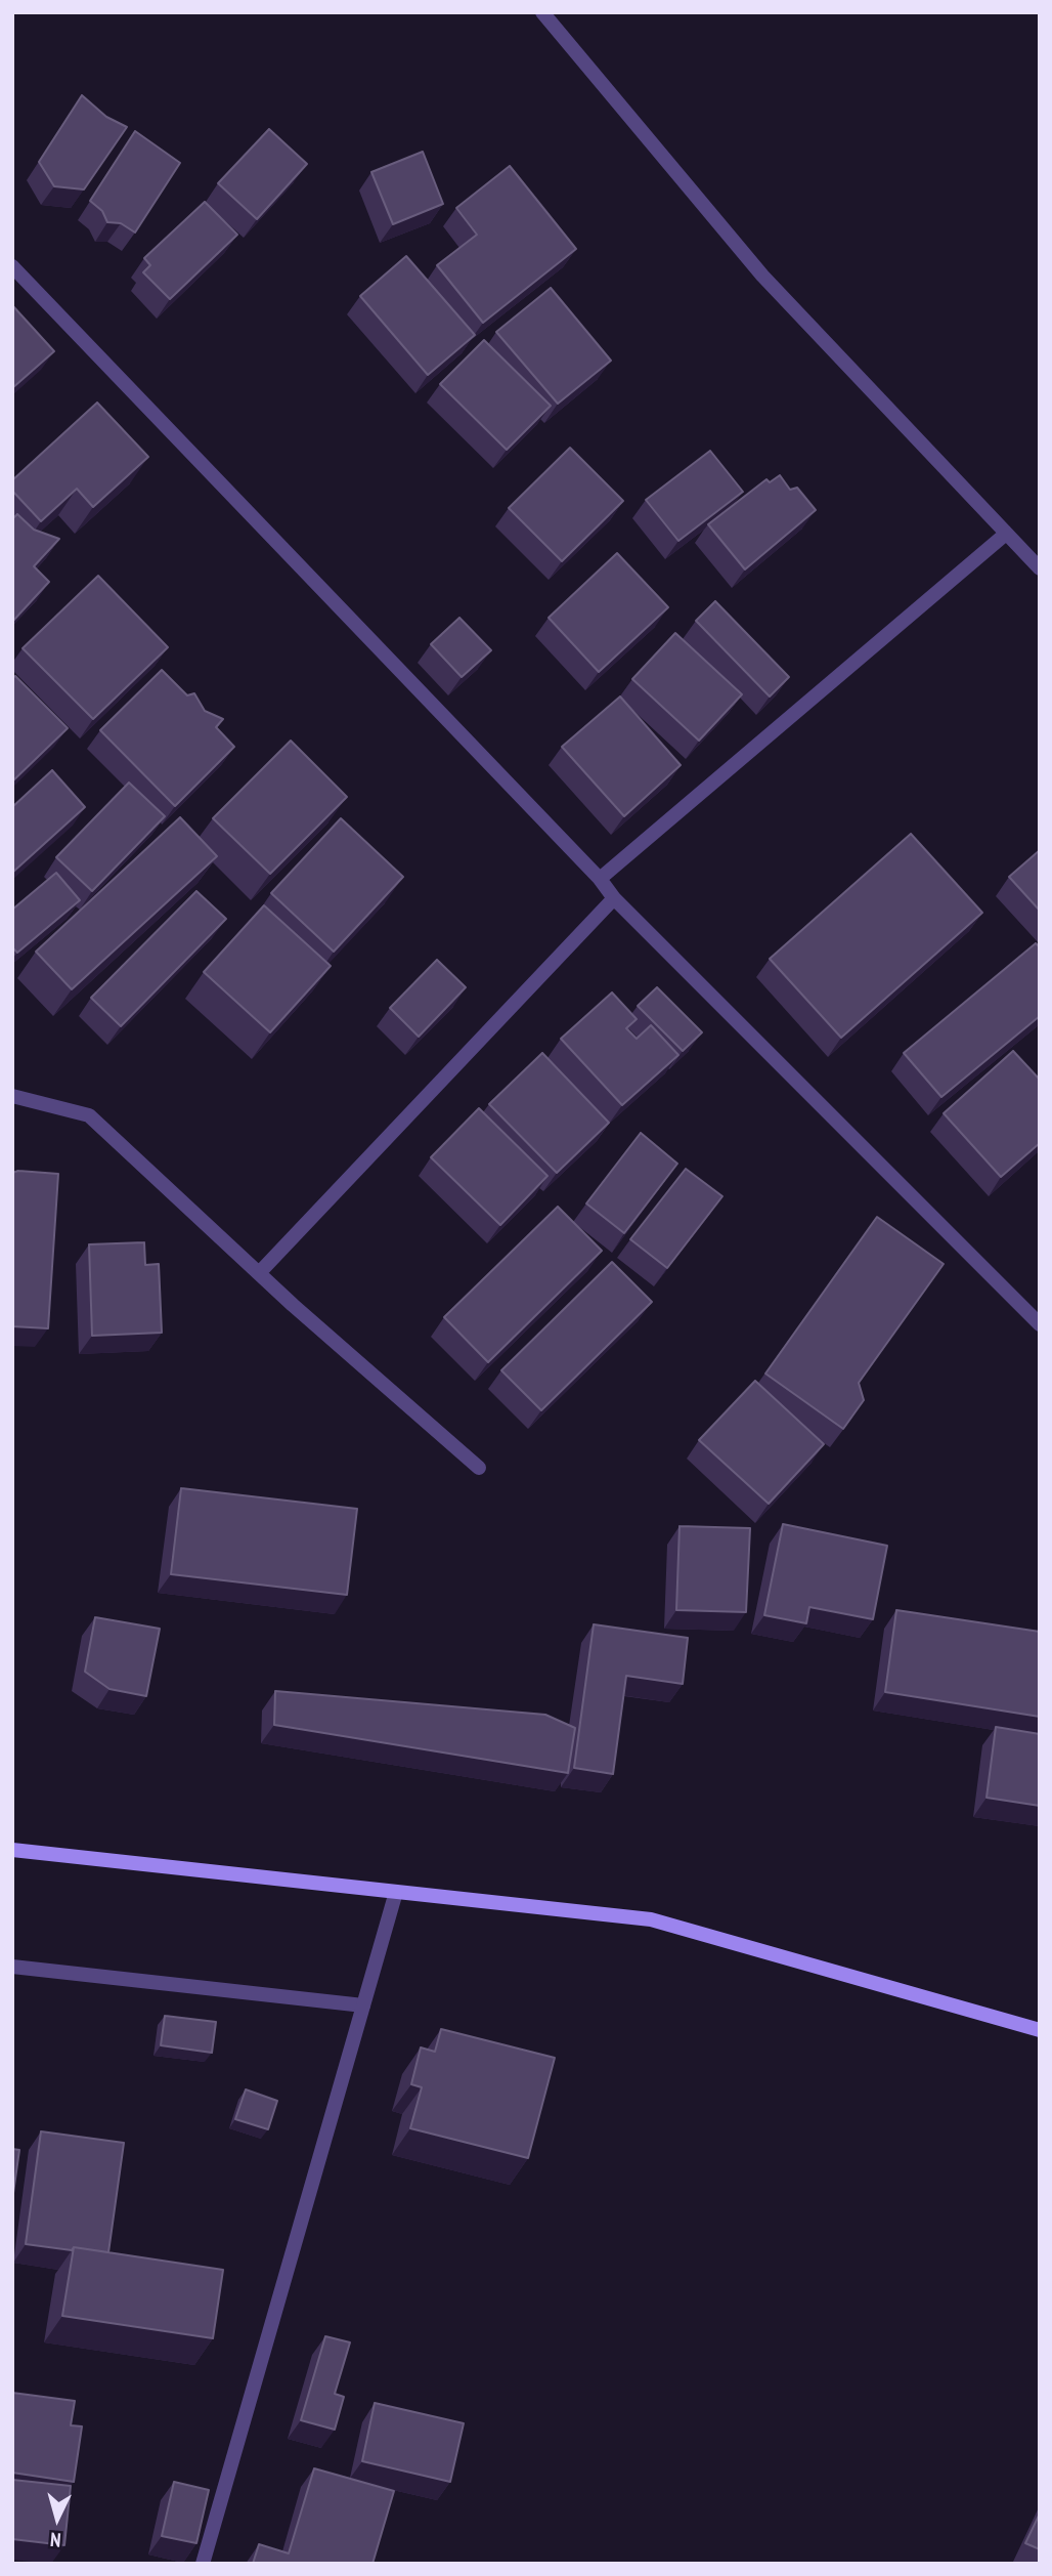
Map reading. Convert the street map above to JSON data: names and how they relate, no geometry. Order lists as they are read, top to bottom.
{
  "north": "bottom"
}
